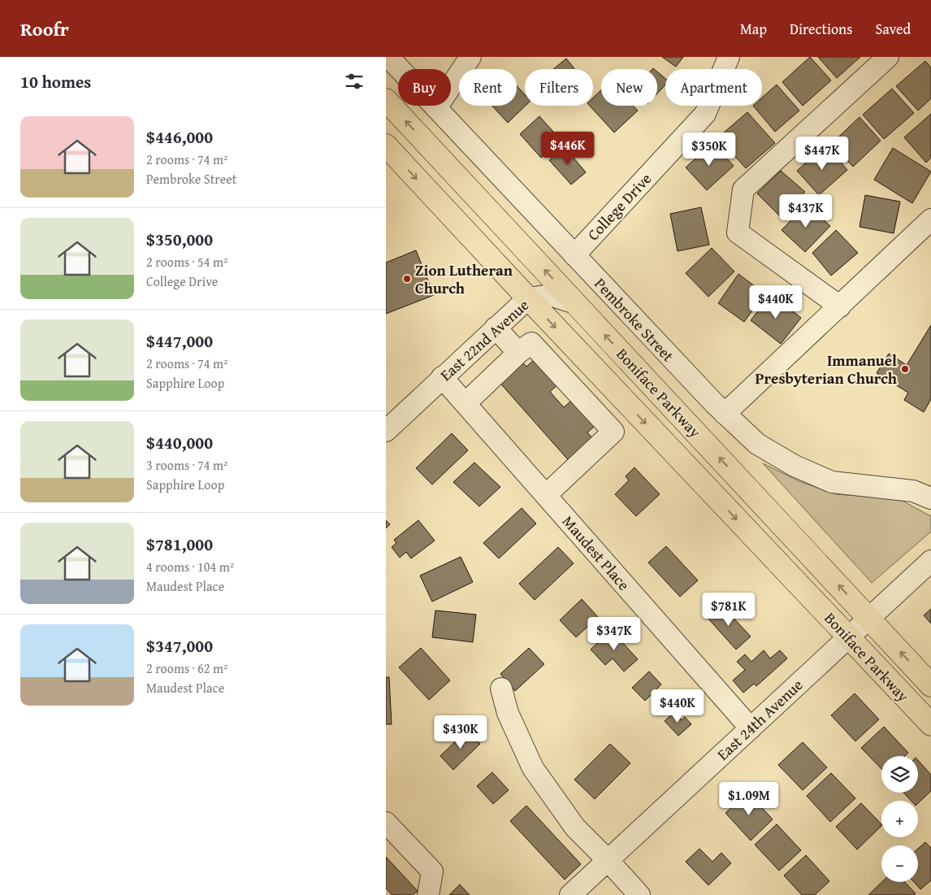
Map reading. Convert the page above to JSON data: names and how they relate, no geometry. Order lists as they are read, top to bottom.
{
  "streets": {
    "main road": ["Boniface Parkway"],
    "street": [
      "College Drive",
      "Pembroke Street",
      "East 22nd Avenue",
      "Maudest Place",
      "East 24th Avenue"
    ]
  },
  "crossings": [
    ["College Drive", "Pembroke Street"],
    ["East 22nd Avenue", "Boniface Parkway"],
    ["East 22nd Avenue", "Maudest Place"],
    ["Boniface Parkway", "East 24th Avenue"],
    ["Maudest Place", "East 24th Avenue"]
  ],
  "places": ["Zion Lutheran Church", "Immanuel Presbyterian Church"],
  "page": {
    "header": "Roofr",
    "nav": ["Map", "Directions", "Saved"],
    "heading": "10 homes",
    "chip": [
      "Buy",
      "Rent",
      "Filters",
      "New",
      "Apartment"
    ],
    "list": [
      {
        "name": "$446,000",
        "note": "2 rooms · 74 m² · Pembroke Street"
      },
      {
        "name": "$350,000",
        "note": "2 rooms · 54 m² · College Drive"
      },
      {
        "name": "$447,000",
        "note": "2 rooms · 74 m² · Sapphire Loop"
      },
      {
        "name": "$440,000",
        "note": "3 rooms · 74 m² · Sapphire Loop"
      },
      {
        "name": "$781,000",
        "note": "4 rooms · 104 m² · Maudest Place"
      },
      {
        "name": "$347,000",
        "note": "2 rooms · 62 m² · Maudest Place"
      }
    ],
    "price": [
      "$446K",
      "$350K",
      "$447K",
      "$437K",
      "$440K",
      "$781K",
      "$347K",
      "$440K",
      "$430K",
      "$1.09M"
    ],
    "map_buttons": ["+", "−"]
  }
}
